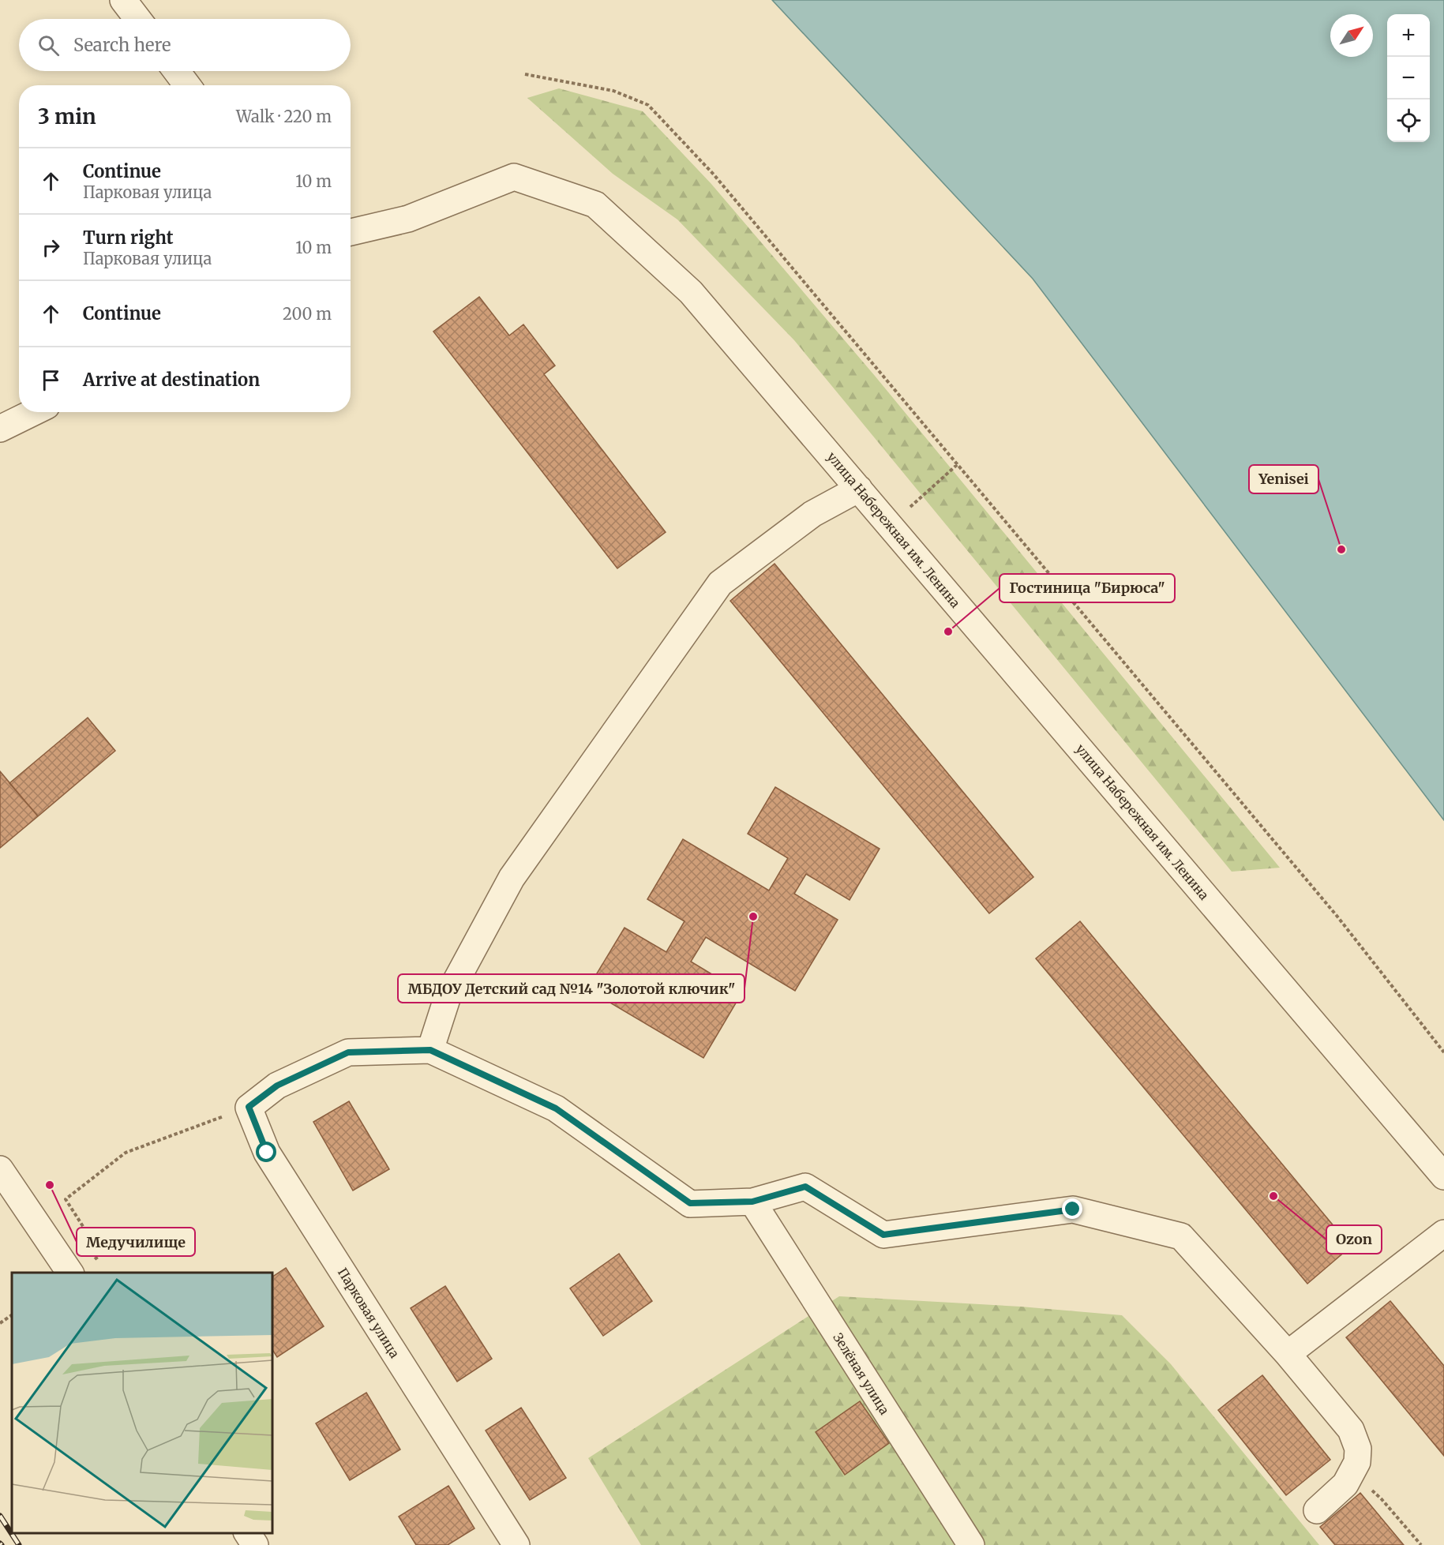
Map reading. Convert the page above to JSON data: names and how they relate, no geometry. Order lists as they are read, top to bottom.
{
  "streets": {
    "street": ["улица Набережная им. Ленина", "Парковая улица", "Зелёная улица"]
  },
  "places": [
    "Yenisei",
    "Гостиница \"Бирюса\"",
    "МБДОУ Детский сад №14 \"Золотой ключик\"",
    "Медучилище",
    "Ozon"
  ],
  "north": "top right",
  "page": {
    "map_buttons": ["+", "−"],
    "search": "Search here",
    "heading": ["3 min", "Walk · 220 m"],
    "list": [
      ["Continue", "Парковая улица", "10 m"],
      ["Turn right", "Парковая улица", "10 m"],
      ["Continue", "200 m"],
      "Arrive at destination"
    ]
  }
}
